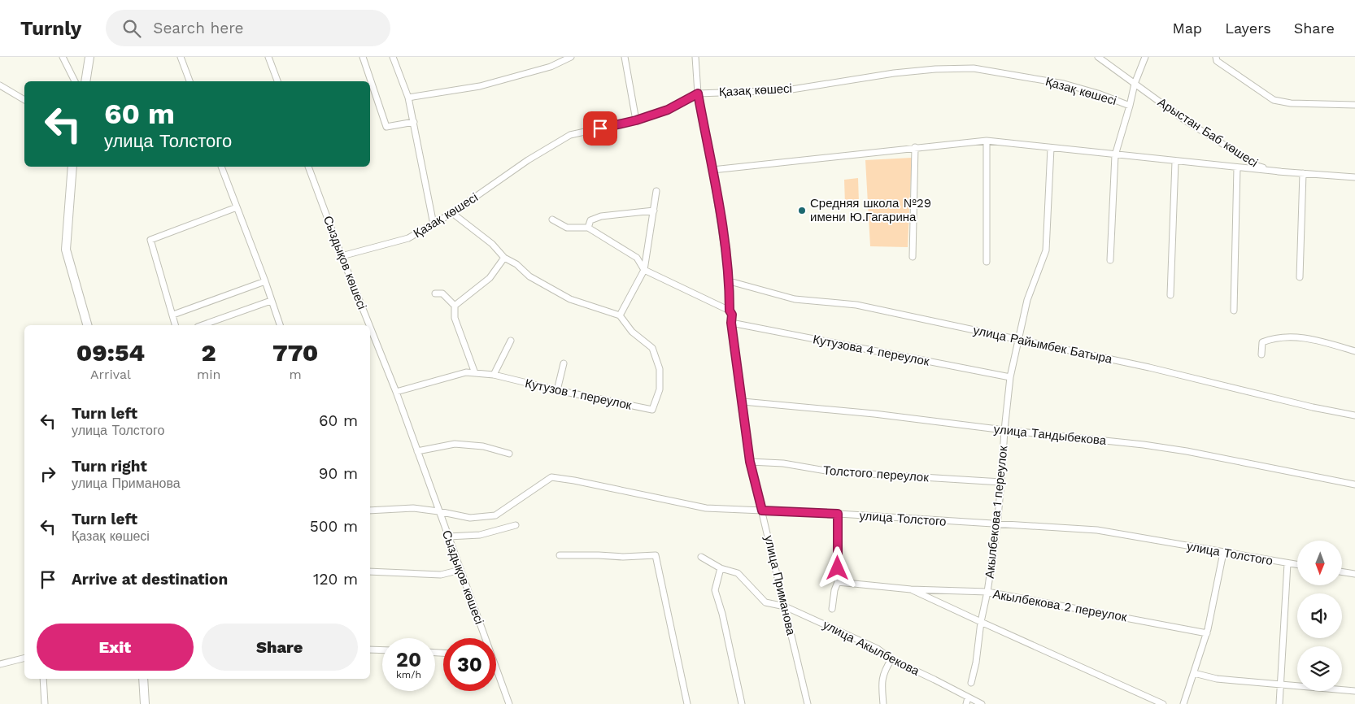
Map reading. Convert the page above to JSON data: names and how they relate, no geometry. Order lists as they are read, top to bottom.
{
  "streets": {
    "street": [
      "Қазақ көшесі",
      "Арыстан Баб көшесі",
      "Сыздықов көшесі",
      "улица Райымбек Батыра",
      "Кутузова 4 переулок",
      "Кутузов 1 переулок",
      "улица Тандыбекова",
      "Толстого переулок",
      "Акылбекова 1 переулок",
      "улица Толстого",
      "улица Приманова",
      "Акылбекова 2 переулок",
      "улица Акылбекова"
    ]
  },
  "crossings": [
    ["Қазақ көшесі", "Сыздықов көшесі"],
    ["Қазақ көшесі", "улица Приманова"],
    ["Сыздықов көшесі", "Кутузов 1 переулок"],
    ["Сыздықов көшесі", "улица Толстого"],
    ["улица Райымбек Батыра", "Акылбекова 1 переулок"],
    ["улица Райымбек Батыра", "улица Приманова"],
    ["Кутузова 4 переулок", "Акылбекова 1 переулок"],
    ["Кутузова 4 переулок", "улица Приманова"],
    ["улица Тандыбекова", "Акылбекова 1 переулок"],
    ["улица Тандыбекова", "улица Приманова"],
    ["Толстого переулок", "Акылбекова 1 переулок"],
    ["Толстого переулок", "улица Приманова"],
    ["Акылбекова 1 переулок", "улица Толстого"],
    ["Акылбекова 1 переулок", "Акылбекова 2 переулок"],
    ["улица Толстого", "улица Приманова"],
    ["улица Приманова", "улица Акылбекова"]
  ],
  "places": ["Средняя школа №29 имени Ю.Гагарина"],
  "north": "bottom",
  "page": {
    "header": "Turnly",
    "search": "Search here",
    "nav": ["Map", "Layers", "Share"],
    "turn": ["60 m", "улица Толстого"],
    "eta": [
      "09:54",
      "Arrival",
      "2",
      "min",
      "770",
      "m"
    ],
    "list": [
      {
        "name": "Turn left",
        "note": "улица Толстого",
        "value": "60 m"
      },
      {
        "name": "Turn right",
        "note": "улица Приманова",
        "value": "90 m"
      },
      {
        "name": "Turn left",
        "note": "Қазақ көшесі",
        "value": "500 m"
      },
      {
        "name": "Arrive at destination",
        "value": "120 m"
      }
    ],
    "buttons": ["Exit", "Share"],
    "speed": "20 km/h",
    "limit": "30"
  }
}
